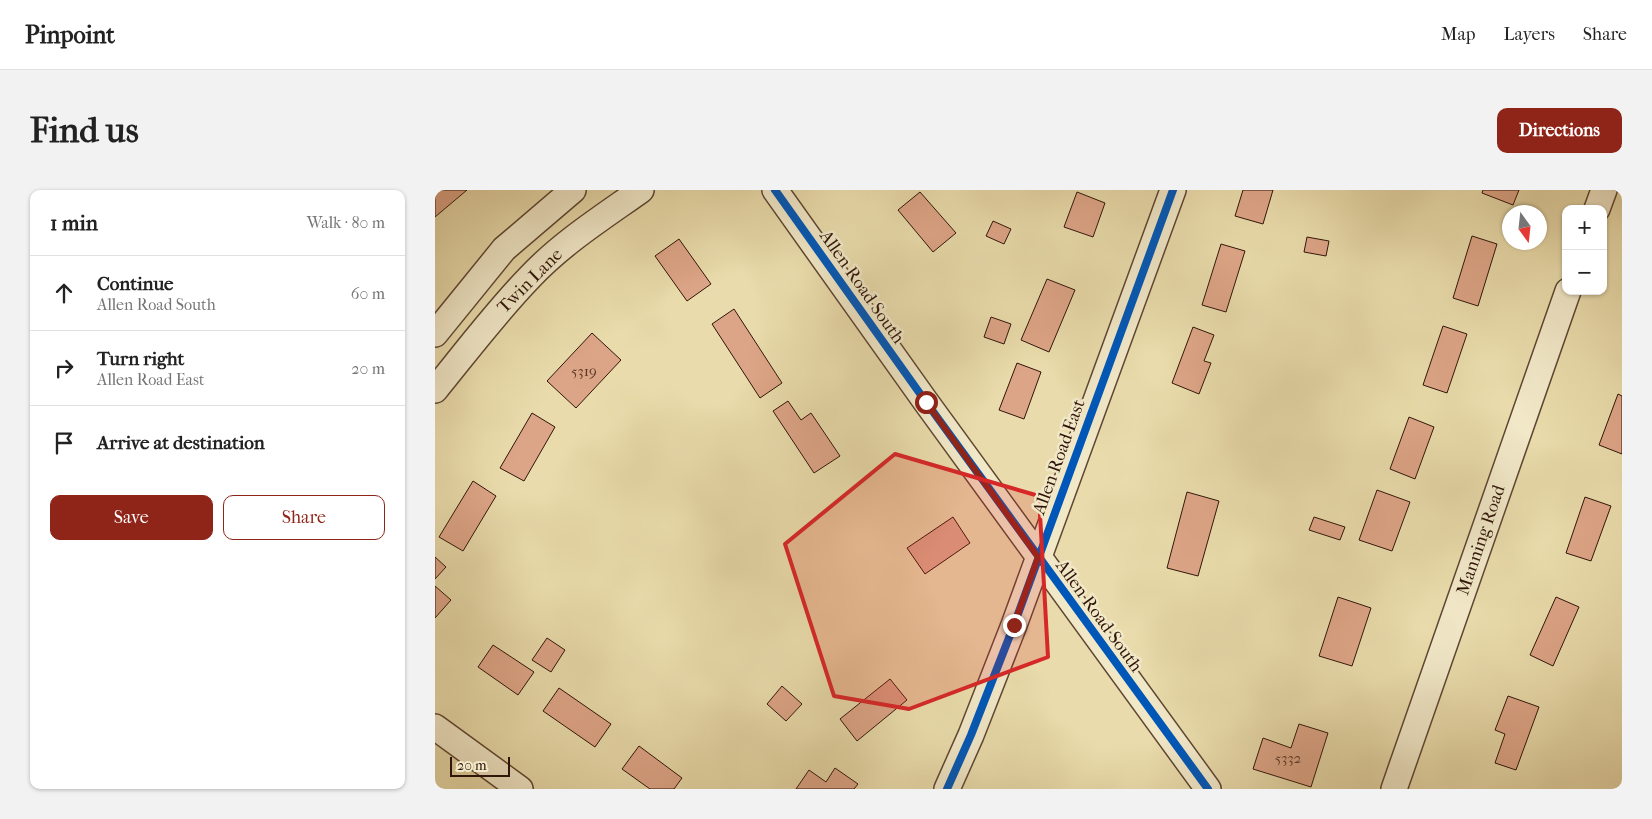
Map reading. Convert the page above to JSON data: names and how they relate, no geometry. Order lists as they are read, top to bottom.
{
  "streets": {
    "street": [
      "Twin Lane",
      "Allen Road South",
      "Allen Road East",
      "Manning Road"
    ]
  },
  "crossings": [
    ["Allen Road South", "Allen Road East"]
  ],
  "house_numbers": ["5319", "5332"],
  "scale_bar": "20 m",
  "north": "bottom",
  "page": {
    "header": "Pinpoint",
    "nav": ["Map", "Layers", "Share"],
    "buttons": [
      "Directions",
      ["Save", "Share"]
    ],
    "title": "Find us",
    "heading": ["1 min", "Walk · 80 m"],
    "map_buttons": ["+", "−"],
    "list": [
      ["Continue", "Allen Road South", "60 m"],
      ["Turn right", "Allen Road East", "20 m"],
      "Arrive at destination"
    ],
    "scale": "20 m"
  }
}
